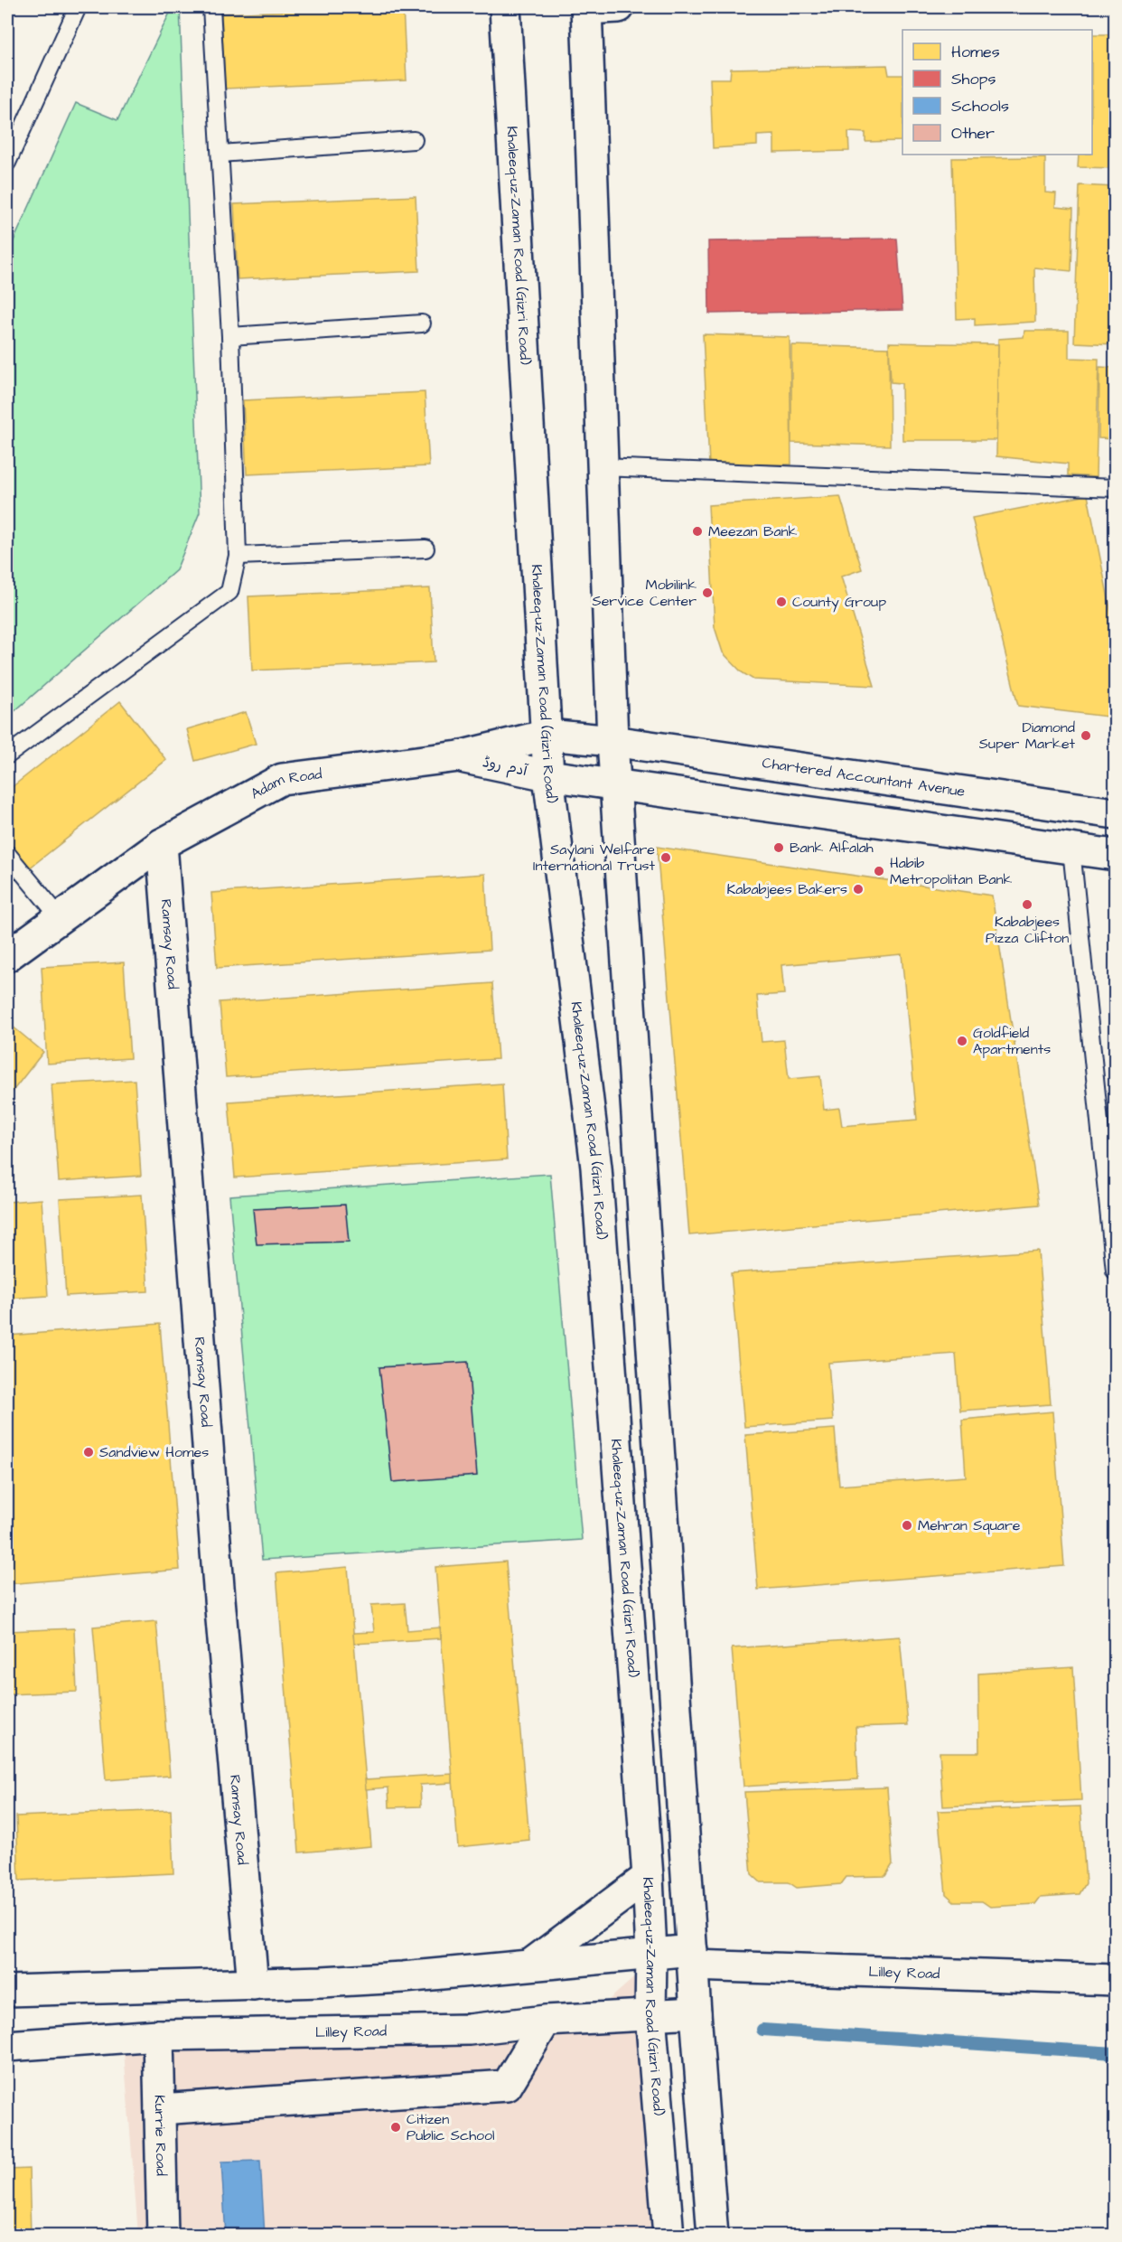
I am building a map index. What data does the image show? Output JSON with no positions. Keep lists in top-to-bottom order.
{
  "streets": {
    "main road": [
      "Khaleeq-uz-Zaman Road (Gizri Road)",
      "آدم روڈ",
      "Chartered Accountant Avenue",
      "Adam Road",
      "Ramsay Road",
      "Lilley Road",
      "Kurrie Road"
    ]
  },
  "crossings": [
    ["Khaleeq-uz-Zaman Road (Gizri Road)", "آدم روڈ"],
    ["Khaleeq-uz-Zaman Road (Gizri Road)", "Adam Road"],
    ["Khaleeq-uz-Zaman Road (Gizri Road)", "Lilley Road"],
    ["آدم روڈ", "Adam Road"],
    ["Chartered Accountant Avenue", "Adam Road"],
    ["Adam Road", "Ramsay Road"],
    ["Ramsay Road", "Lilley Road"],
    ["Lilley Road", "Kurrie Road"]
  ],
  "places": [
    "Meezan Bank",
    "Mobilink Service Center",
    "County Group",
    "Diamond Super Market",
    "Bank Alfalah",
    "Saylani Welfare International Trust",
    "Habib Metropolitan Bank",
    "Kababjees Bakers",
    "Kababjees Pizza Clifton",
    "Goldfield Apartments",
    "Sandview Homes",
    "Mehran Square",
    "Citizen Public School"
  ],
  "legend": [
    "Homes",
    "Shops",
    "Schools",
    "Other"
  ]
}
